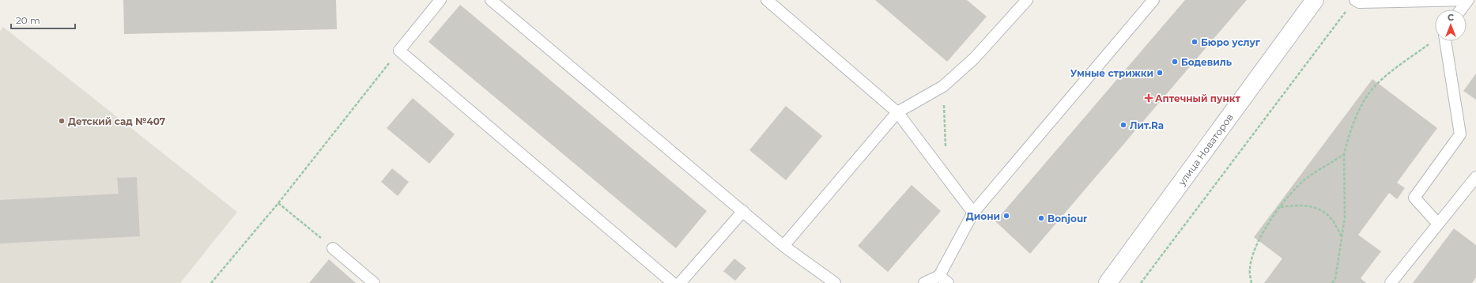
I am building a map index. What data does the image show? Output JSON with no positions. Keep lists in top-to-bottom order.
{
  "streets": {
    "street": ["улица Новаторов"]
  },
  "places": {
    "other": [
      "Бюро услуг",
      "Бодевиль",
      "Умные стрижки",
      "Детский сад №407",
      "Лит.Ra",
      "Диони",
      "Bonjour"
    ],
    "health": ["Аптечный пункт"]
  },
  "scale_bar": "20 m",
  "north": "top"
}
